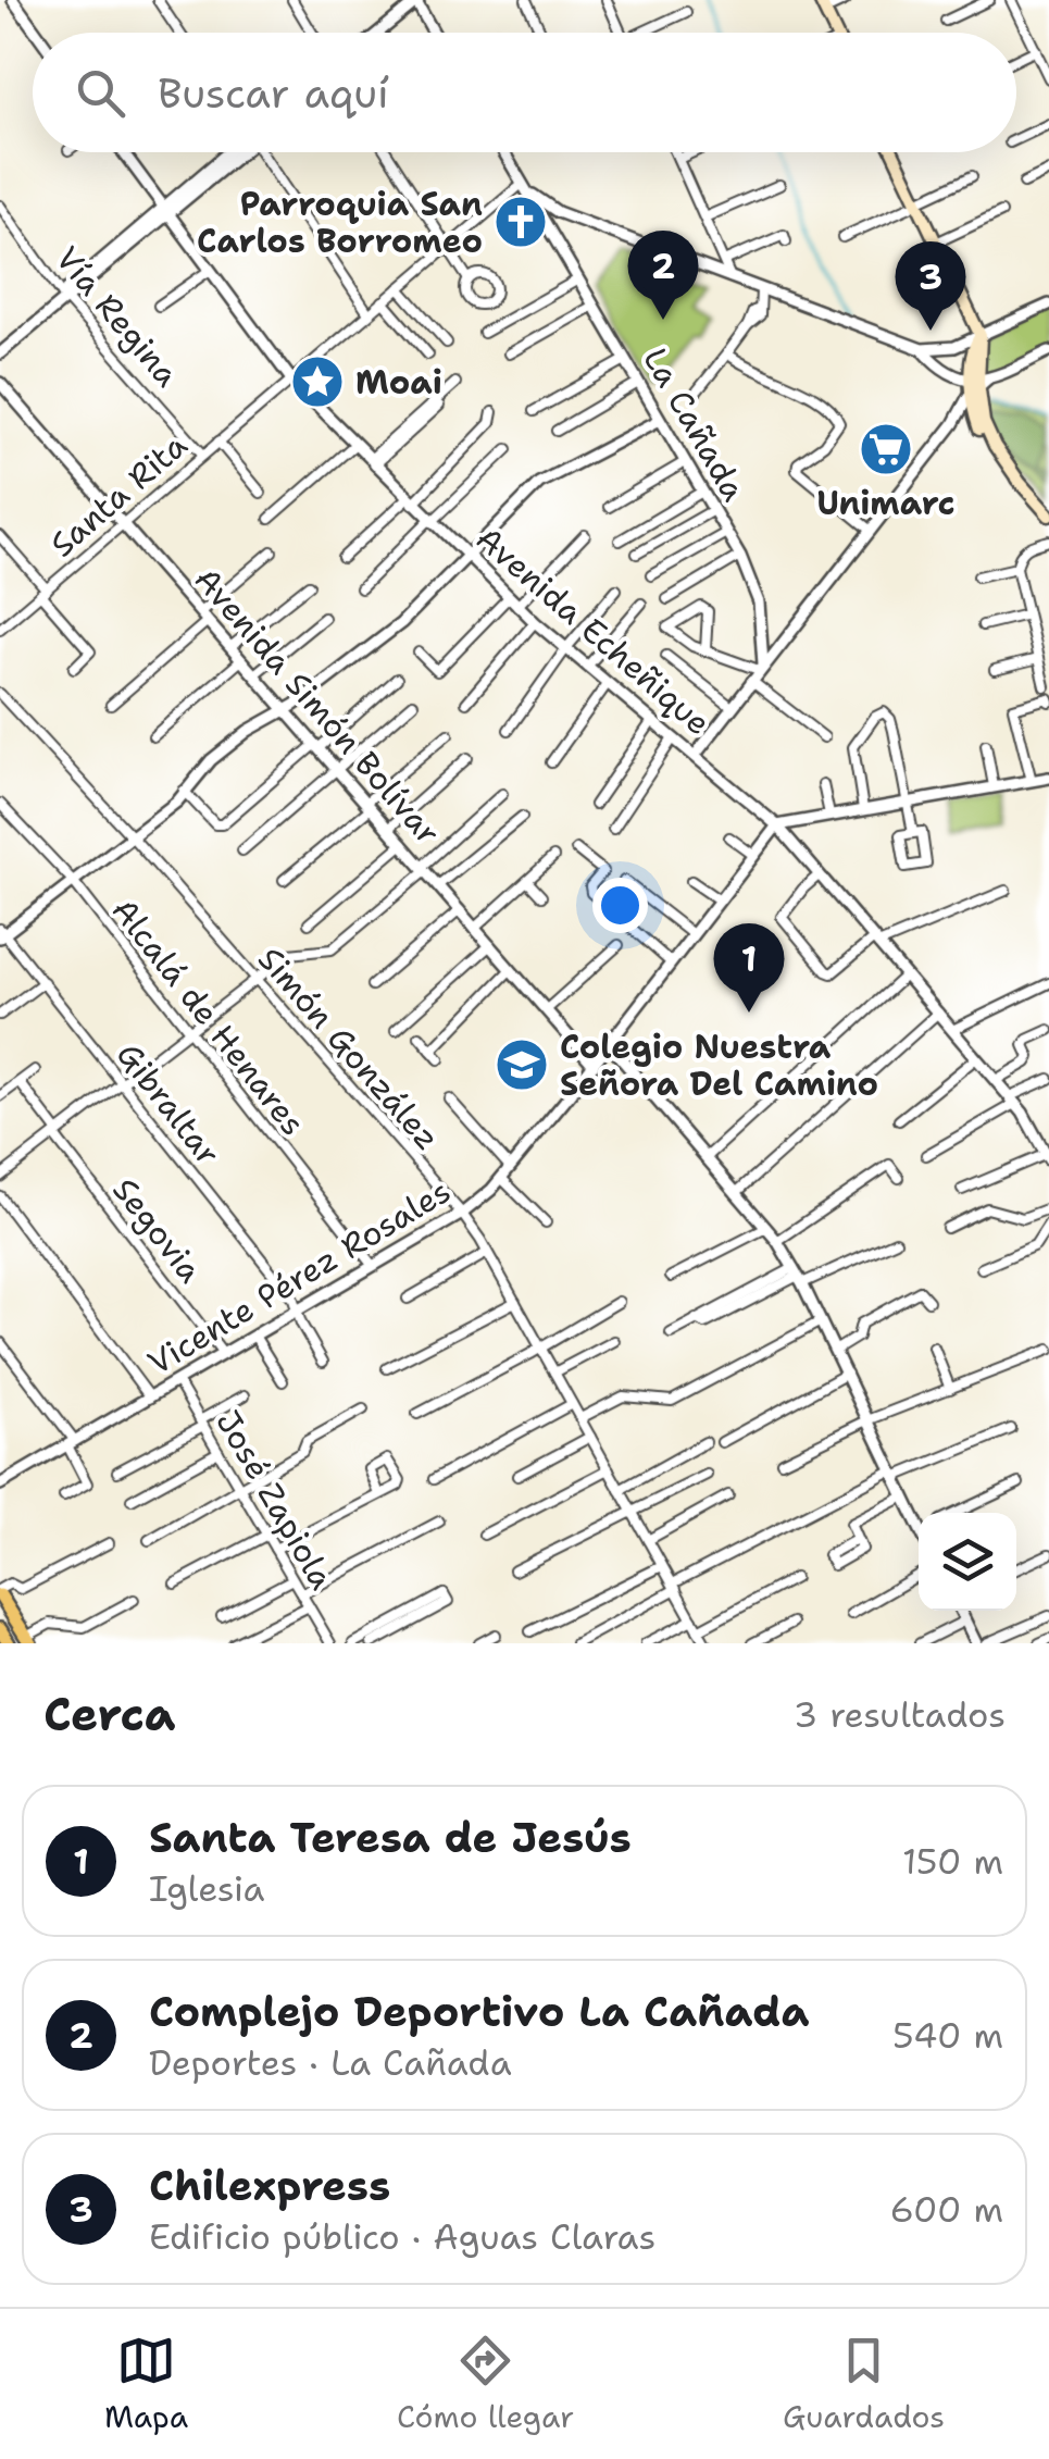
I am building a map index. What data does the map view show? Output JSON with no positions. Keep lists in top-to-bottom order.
{
  "streets": {
    "street": [
      "Vía Regina",
      "La Cañada",
      "Santa Rita",
      "Avenida Echeñique",
      "Avenida Simón Bolívar",
      "Alcalá de Henares",
      "Simón González",
      "Gibraltar",
      "Segovia",
      "Vicente Pérez Rosales",
      "José Zapiola"
    ]
  },
  "crossings": [
    ["Vía Regina", "Santa Rita"],
    ["La Cañada", "Santa Rita"],
    ["Santa Rita", "Avenida Echeñique"],
    ["Santa Rita", "Avenida Simón Bolívar"],
    ["Avenida Echeñique", "Vicente Pérez Rosales"],
    ["Avenida Simón Bolívar", "Vicente Pérez Rosales"],
    ["Alcalá de Henares", "Vicente Pérez Rosales"],
    ["Simón González", "Vicente Pérez Rosales"],
    ["Gibraltar", "Vicente Pérez Rosales"],
    ["Segovia", "Vicente Pérez Rosales"],
    ["Vicente Pérez Rosales", "José Zapiola"]
  ],
  "places": {
    "church": ["Parroquia San Carlos Borromeo"],
    "place": ["Moai"],
    "supermarket": ["Unimarc"],
    "school or university": ["Colegio Nuestra Señora Del Camino"]
  },
  "page": {
    "search": "Buscar aquí",
    "pins": ["2", "3", "1"],
    "heading": ["Cerca", "3 resultados"],
    "list": [
      {
        "mark": "1",
        "name": "Santa Teresa de Jesús",
        "note": "Iglesia",
        "value": "150 m"
      },
      {
        "mark": "2",
        "name": "Complejo Deportivo La Cañada",
        "note": "Deportes · La Cañada",
        "value": "540 m"
      },
      {
        "mark": "3",
        "name": "Chilexpress",
        "note": "Edificio público · Aguas Claras",
        "value": "600 m"
      }
    ],
    "nav": ["Mapa", "Cómo llegar", "Guardados"]
  }
}
